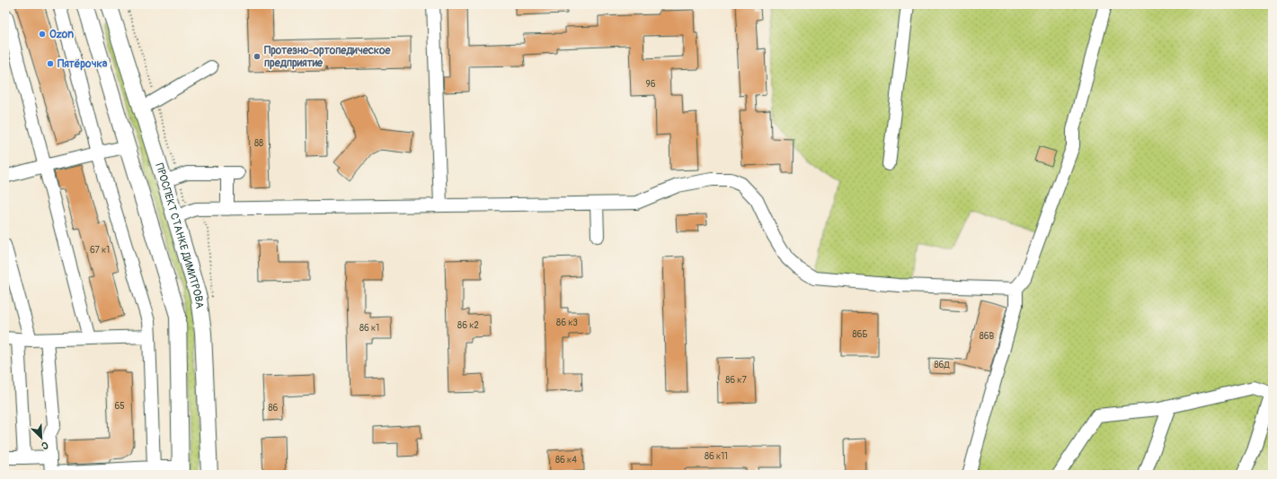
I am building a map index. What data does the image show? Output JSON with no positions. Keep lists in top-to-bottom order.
{
  "streets": {
    "main road": ["ПРОСПЕКТ СТАНКЕ ДИМИТРОВА"]
  },
  "places": ["Ozon", "Протезно-ортопедическое предприятие", "Пятёрочка"],
  "house_numbers": [
    "96",
    "88",
    "67 к1",
    "86 к3",
    "86 к2",
    "86 к1",
    "86Б",
    "86В",
    "86Д",
    "86 к7",
    "65",
    "86",
    "86 к11",
    "86 к4"
  ],
  "north": "bottom right"
}
